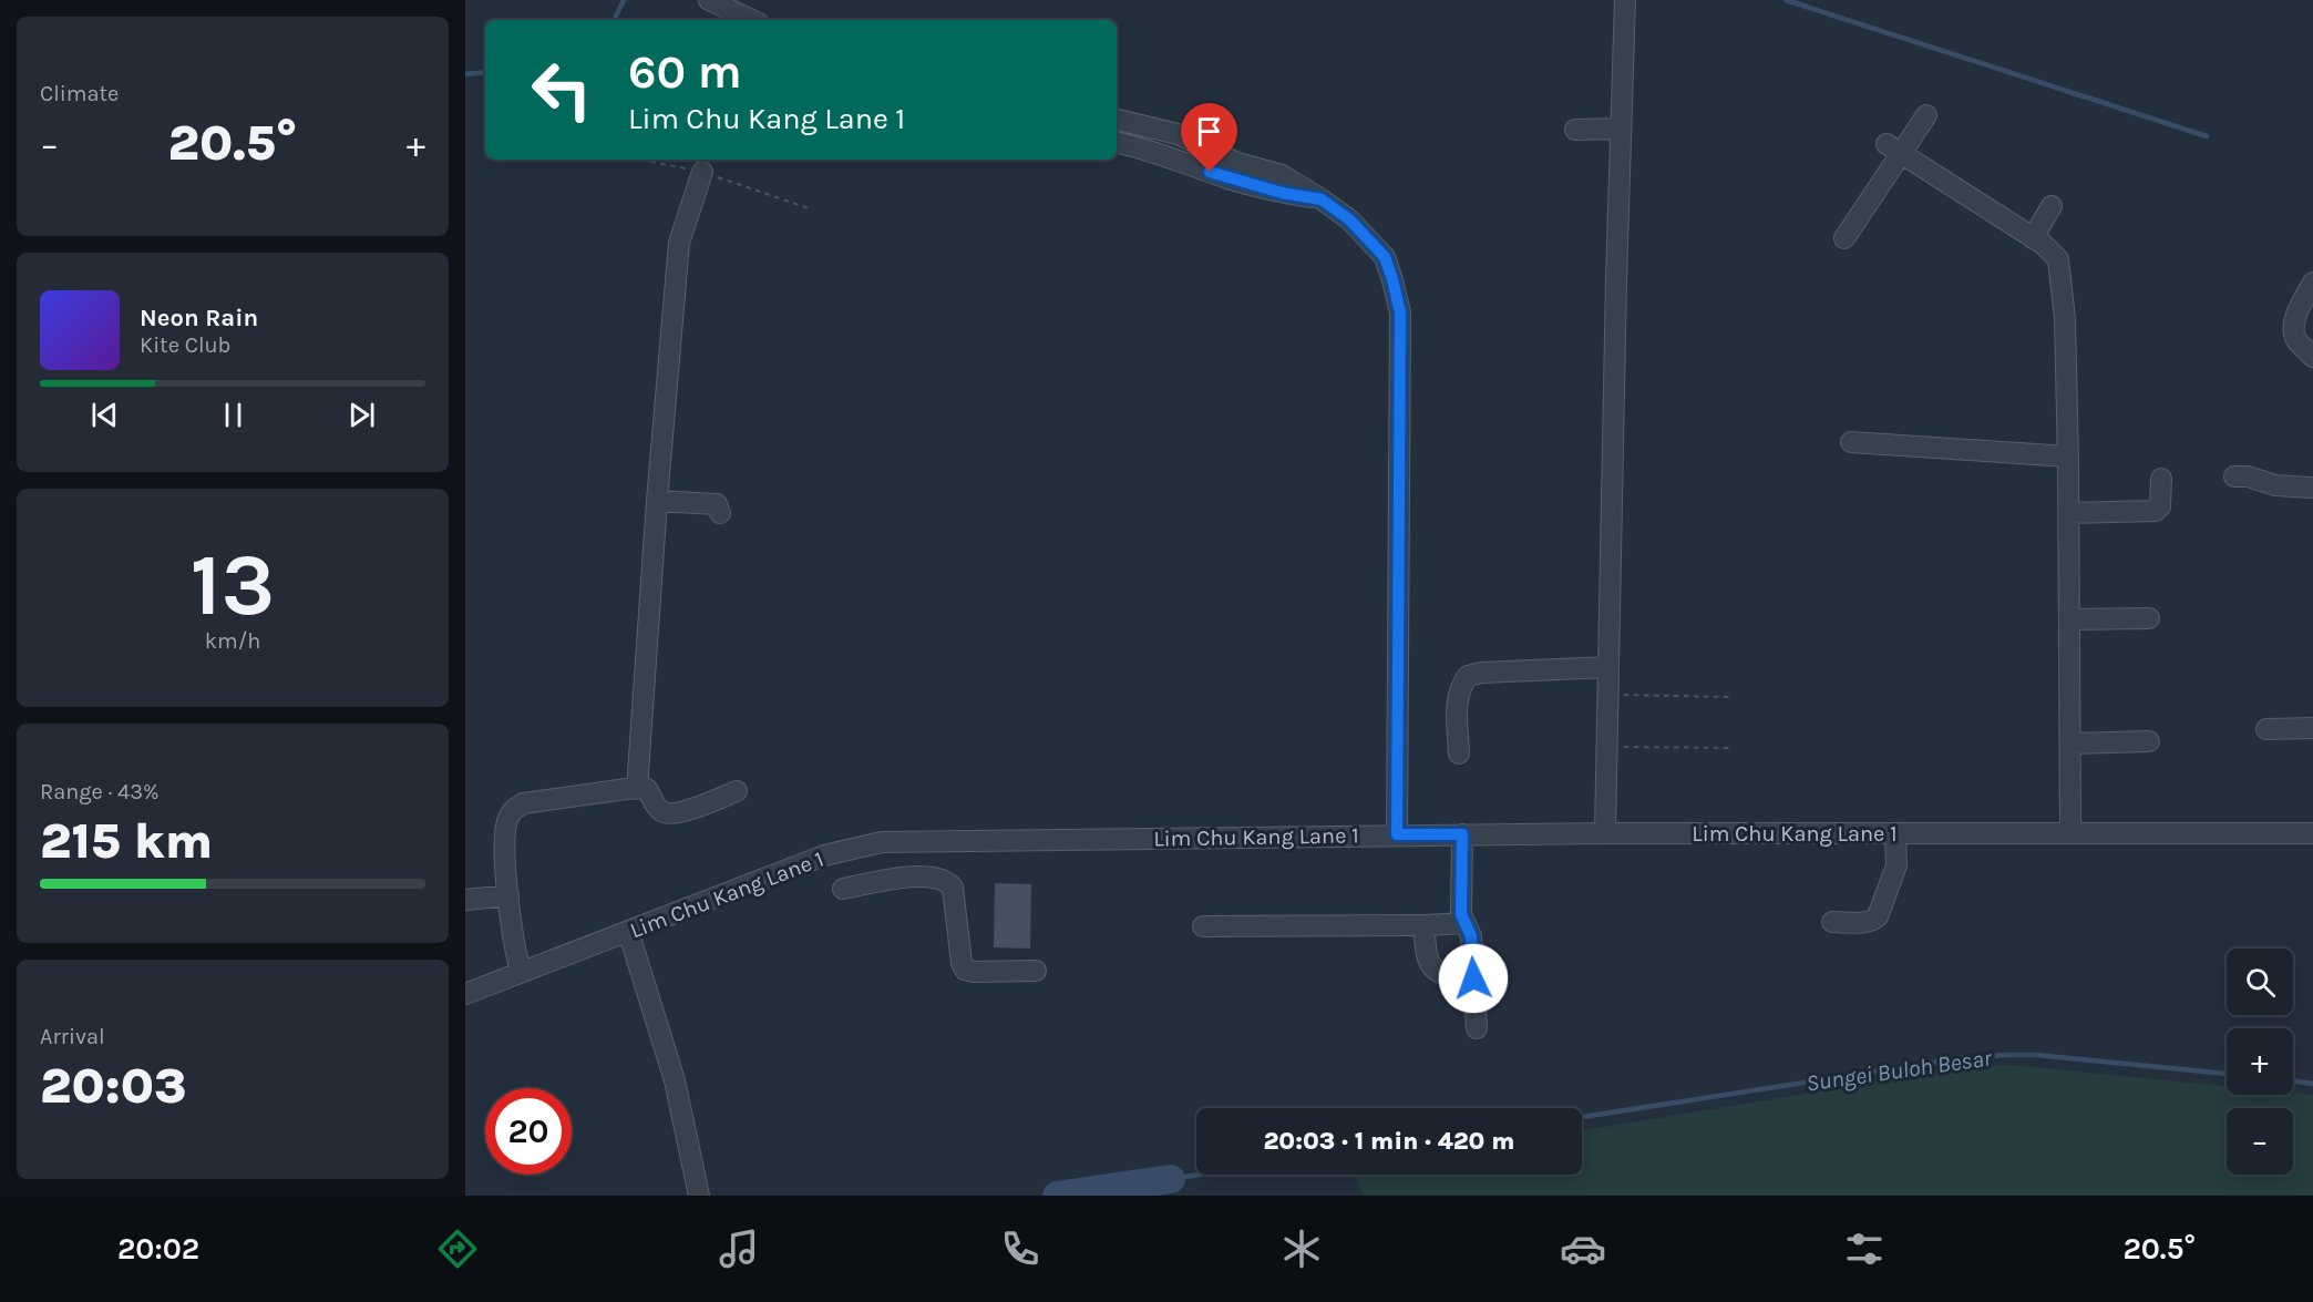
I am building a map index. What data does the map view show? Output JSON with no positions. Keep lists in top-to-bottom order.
{
  "streets": {
    "street": ["Lim Chu Kang Lane 1"]
  },
  "water": ["Sungei Buloh Besar"],
  "page": {
    "tile": [
      "Climate",
      ["13", "km/h"],
      ["Range · 43%", "215 km"],
      ["Arrival", "20:03"]
    ],
    "turn": ["60 m", "Lim Chu Kang Lane 1"],
    "heat": ["−", "20.5°", "+"],
    "song": ["Neon Rain", "Kite Club"],
    "map_buttons": ["+", "−"],
    "limit": "20",
    "trip": "20:03 · 1 min · 420 m",
    "tabs": ["20:02", "20.5°"]
  }
}
